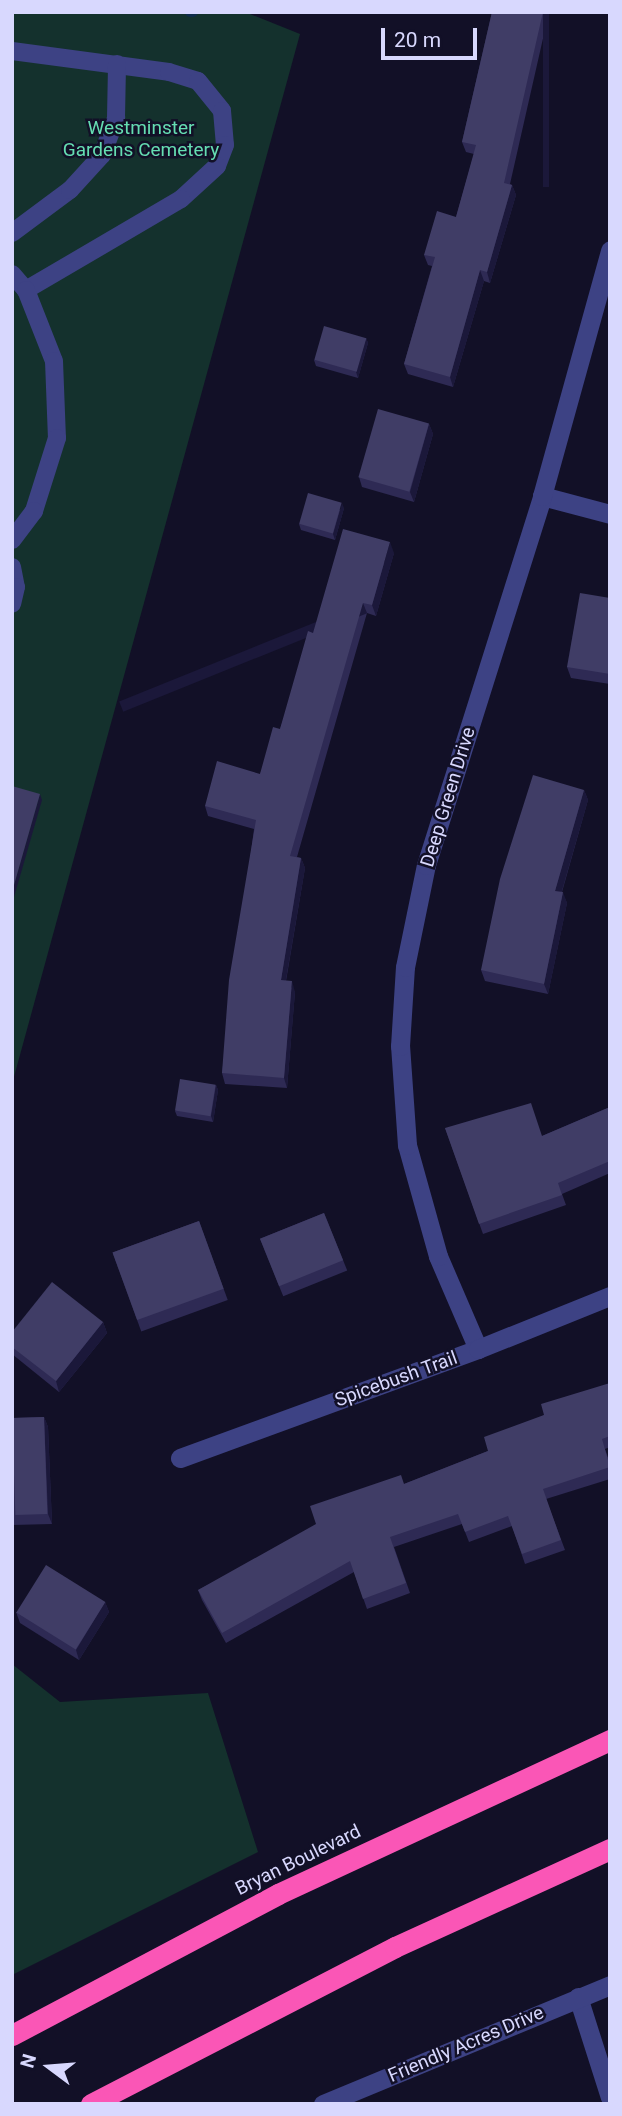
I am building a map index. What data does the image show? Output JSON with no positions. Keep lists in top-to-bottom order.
{
  "streets": {
    "highway": ["Bryan Boulevard"],
    "street": ["Deep Green Drive", "Spicebush Trail", "Friendly Acres Drive"]
  },
  "crossings": [
    ["Deep Green Drive", "Spicebush Trail"]
  ],
  "parks": ["Westminster Gardens Cemetery"],
  "scale_bar": "20 m",
  "north": "left"
}
